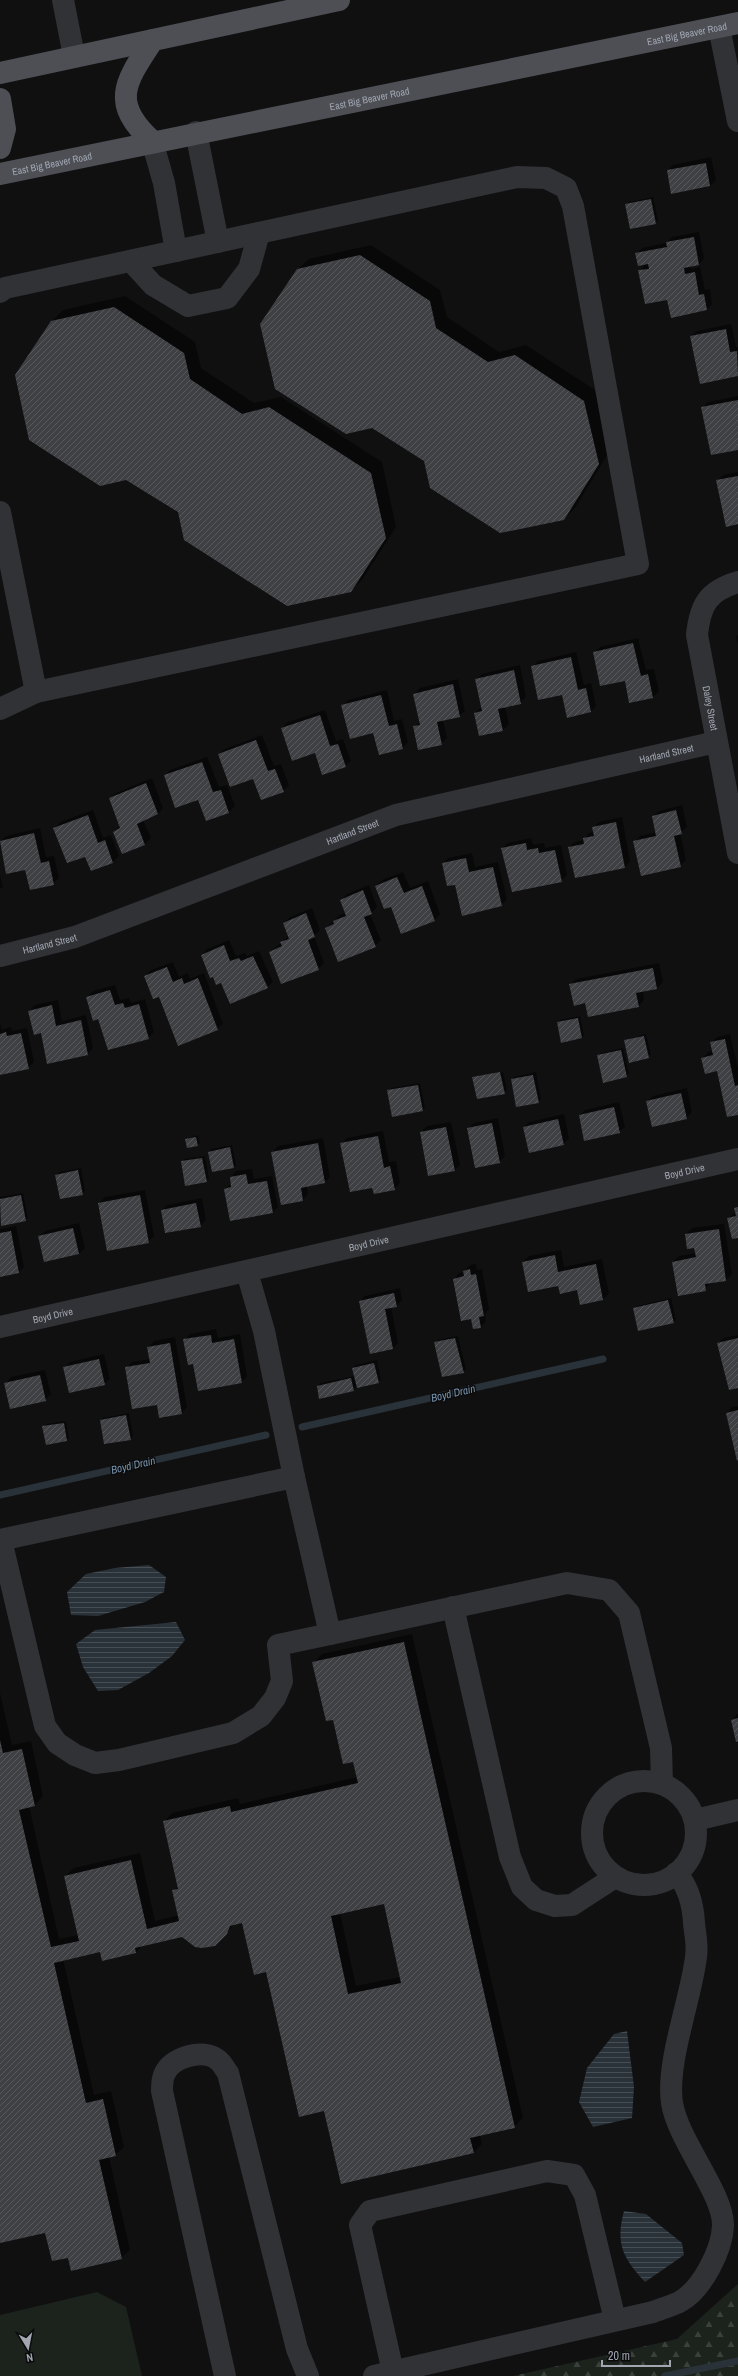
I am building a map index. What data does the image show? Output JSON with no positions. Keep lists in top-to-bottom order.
{
  "streets": {
    "main road": ["East Big Beaver Road"],
    "street": ["Daley Street", "Hartland Street", "Boyd Drive"]
  },
  "crossings": [
    ["Daley Street", "Hartland Street"]
  ],
  "water": ["Boyd Drain"],
  "scale_bar": "20 m",
  "north": "bottom"
}
